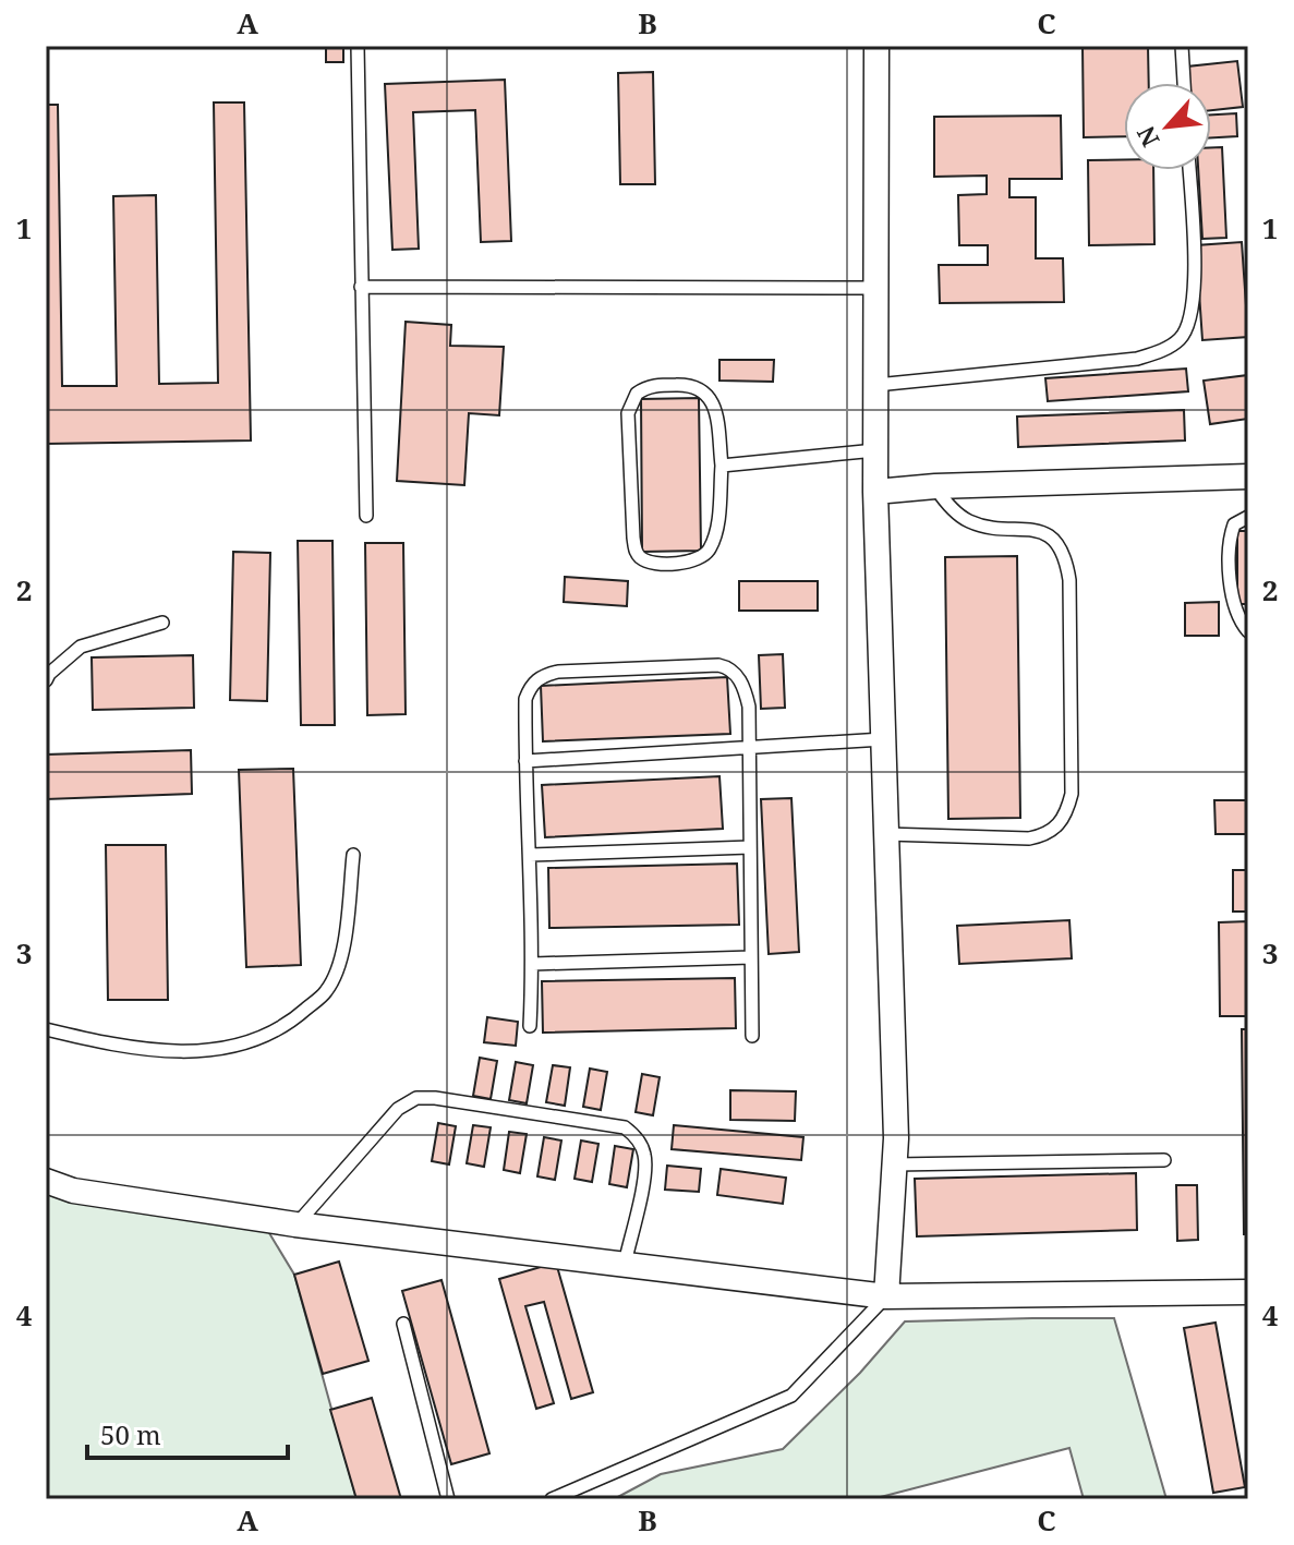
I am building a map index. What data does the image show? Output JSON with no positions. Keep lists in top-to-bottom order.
{
  "scale_bar": "50 m",
  "north": "bottom left",
  "grid": {
    "columns": ["A", "B", "C"],
    "rows": [
      "1",
      "2",
      "3",
      "4"
    ]
  }
}
